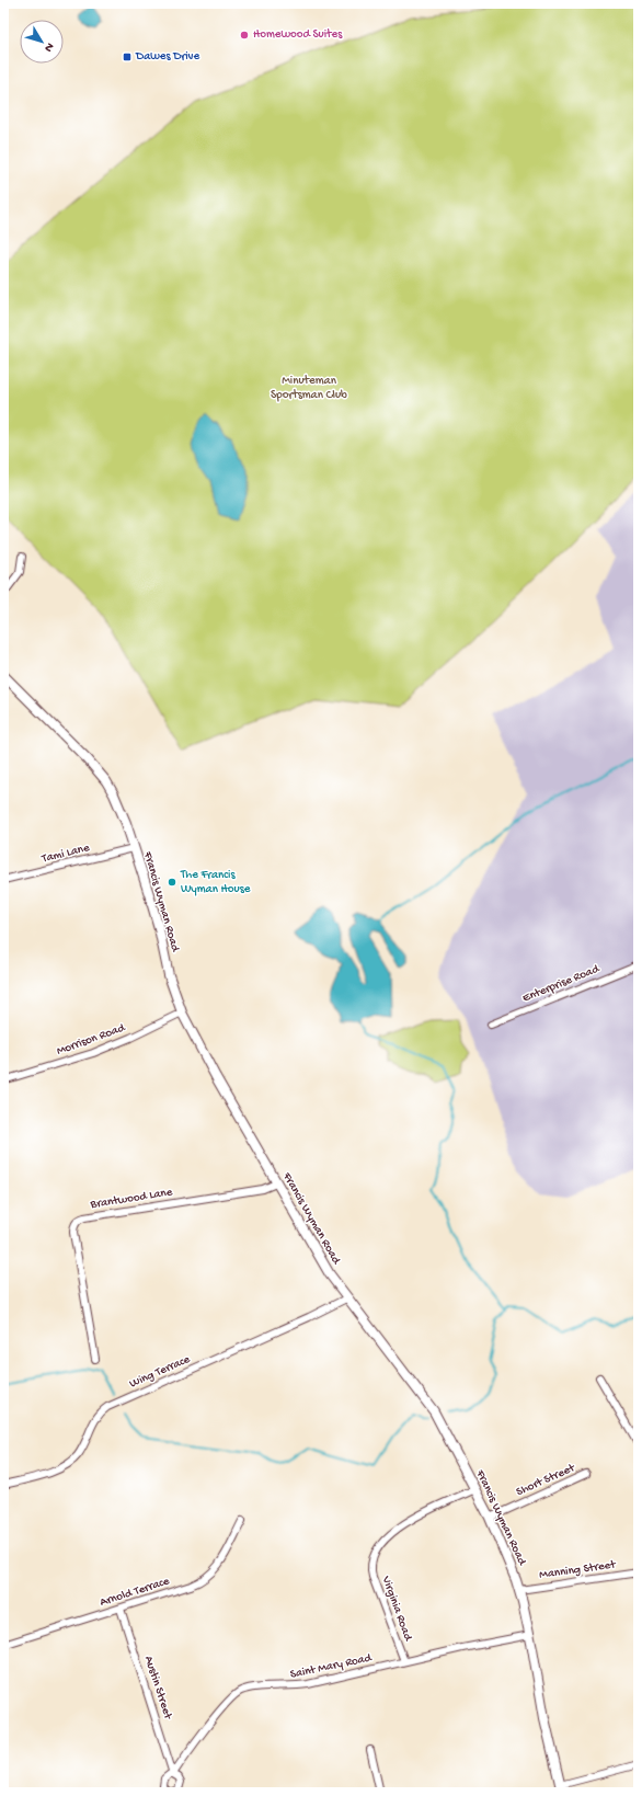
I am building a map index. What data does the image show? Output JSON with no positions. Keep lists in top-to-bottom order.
{
  "streets": {
    "main road": ["Francis Wyman Road"],
    "street": [
      "Tami Lane",
      "Enterprise Road",
      "Morrison Road",
      "Brantwood Lane",
      "Wing Terrace",
      "Short Street",
      "Manning Street",
      "Arnold Terrace",
      "Virginia Road",
      "Saint Mary Road",
      "Austin Street"
    ]
  },
  "crossings": [
    ["Tami Lane", "Francis Wyman Road"],
    ["Francis Wyman Road", "Morrison Road"],
    ["Francis Wyman Road", "Brantwood Lane"],
    ["Francis Wyman Road", "Wing Terrace"],
    ["Francis Wyman Road", "Short Street"],
    ["Francis Wyman Road", "Manning Street"],
    ["Francis Wyman Road", "Virginia Road"],
    ["Francis Wyman Road", "Saint Mary Road"],
    ["Arnold Terrace", "Austin Street"],
    ["Virginia Road", "Saint Mary Road"],
    ["Saint Mary Road", "Austin Street"]
  ],
  "parks": ["Minuteman Sportsman Club"],
  "places": {
    "other": ["Homewood Suites", "The Francis Wyman House"],
    "transit": ["Dawes Drive"]
  },
  "north": "bottom right"
}
